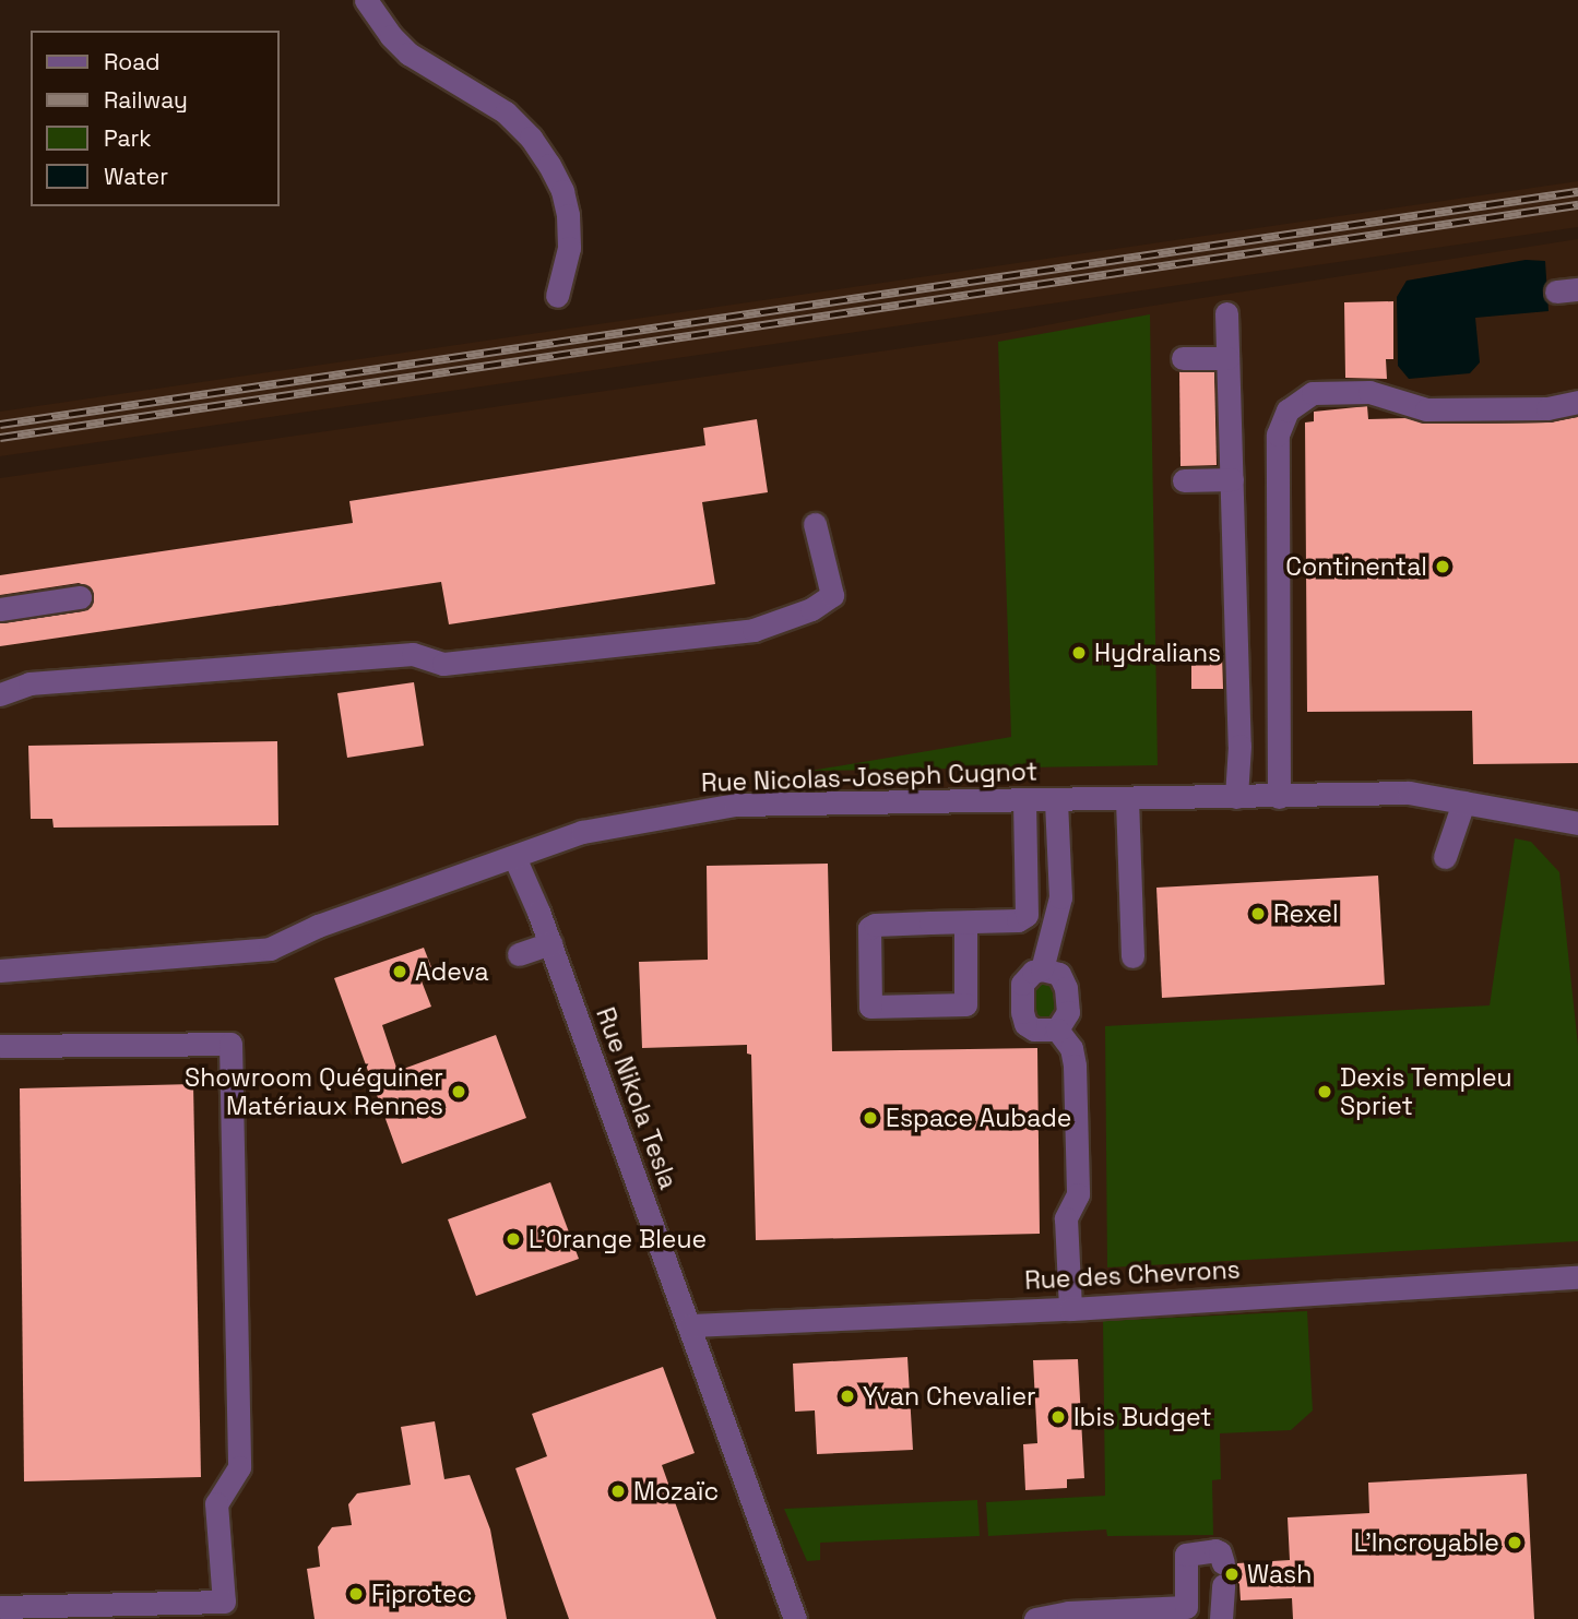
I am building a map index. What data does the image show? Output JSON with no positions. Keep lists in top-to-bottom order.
{
  "streets": {
    "street": ["Rue Nicolas-Joseph Cugnot", "Rue Nikola Tesla", "Rue des Chevrons"]
  },
  "crossings": [
    ["Rue Nicolas-Joseph Cugnot", "Rue Nikola Tesla"],
    ["Rue Nikola Tesla", "Rue des Chevrons"]
  ],
  "places": [
    "Continental",
    "Hydralians",
    "Rexel",
    "Adeva",
    "Showroom Quéguiner Matériaux Rennes",
    "Dexis Templeu Spriet",
    "Espace Aubade",
    "L'Orange Bleue",
    "Yvan Chevalier",
    "Ibis Budget",
    "Mozaïc",
    "L'Incroyable",
    "Wash",
    "Fiprotec"
  ],
  "legend": [
    "Road",
    "Railway",
    "Park",
    "Water"
  ]
}
